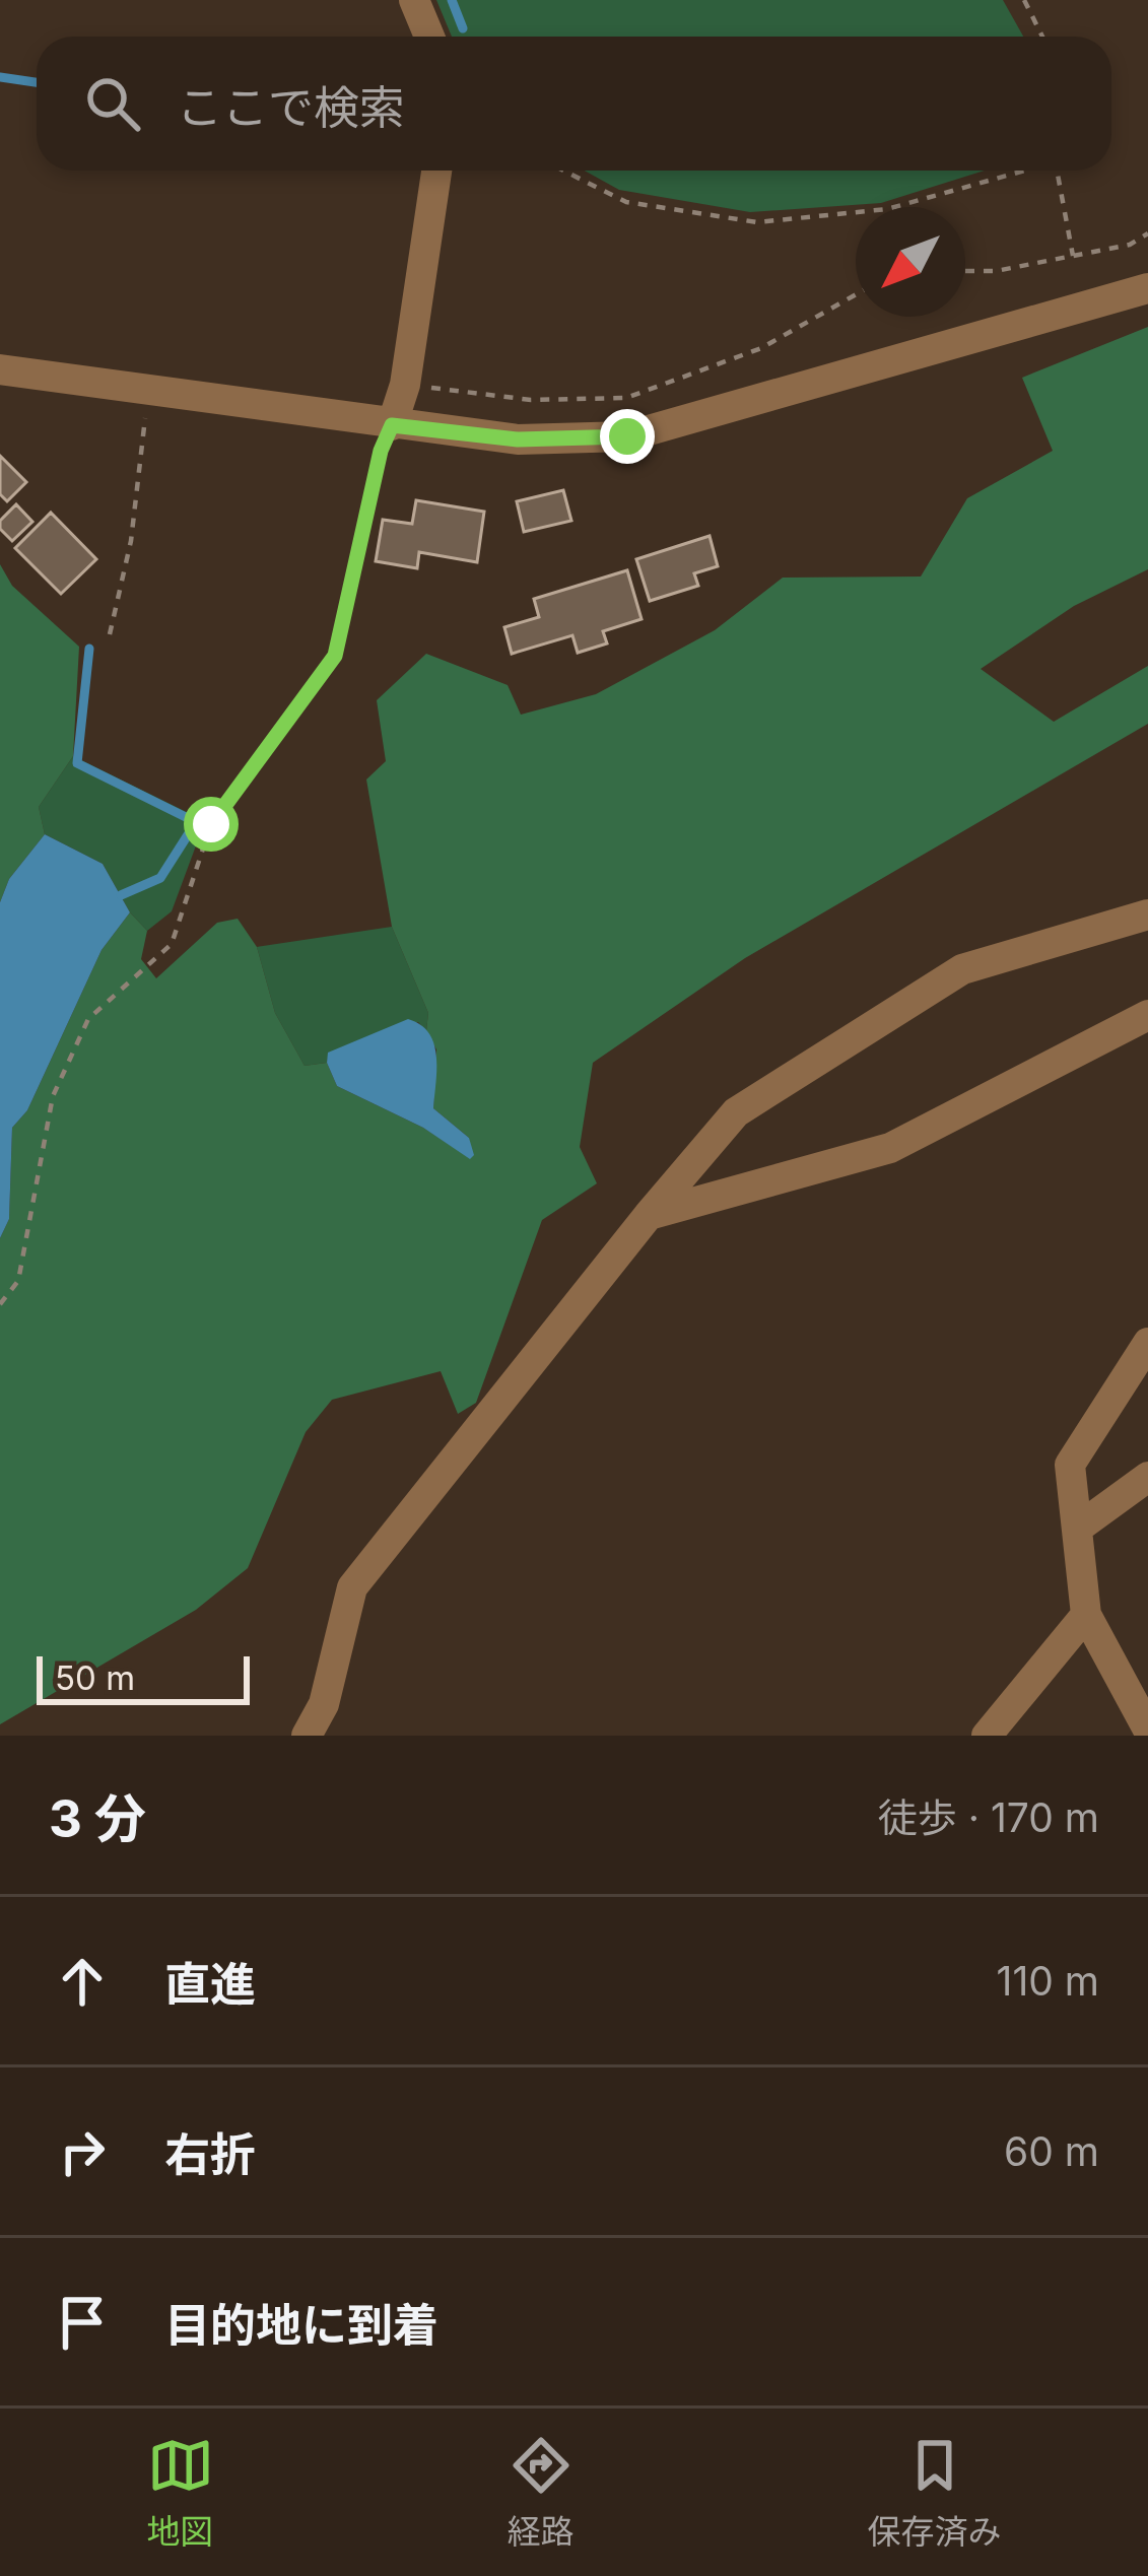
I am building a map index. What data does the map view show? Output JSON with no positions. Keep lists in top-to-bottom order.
{
  "scale_bar": "50 m",
  "north": "bottom left",
  "page": {
    "search": "ここで検索",
    "scale": "50 m",
    "heading": ["3 分", "徒歩 · 170 m"],
    "list": [
      ["直進", "110 m"],
      ["右折", "60 m"],
      "目的地に到着"
    ],
    "nav": ["地図", "経路", "保存済み"]
  }
}
